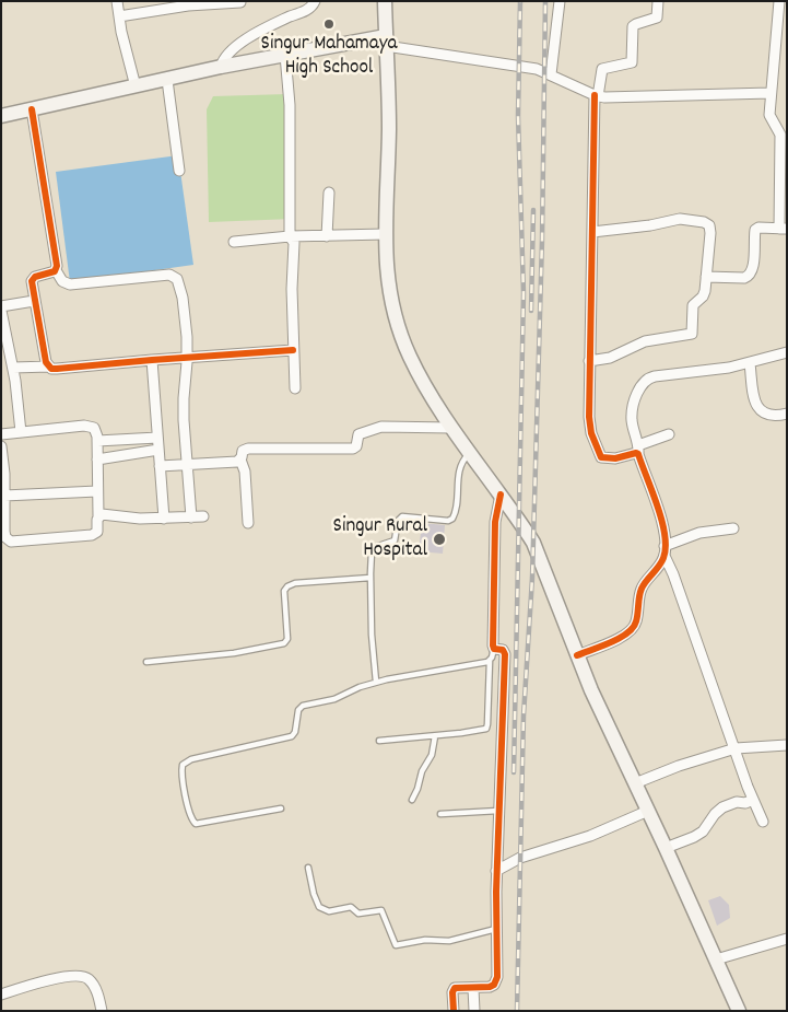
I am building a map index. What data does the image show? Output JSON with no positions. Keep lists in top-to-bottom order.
{
  "places": ["Singur Mahamaya High School", "Singur Rural Hospital"]
}
